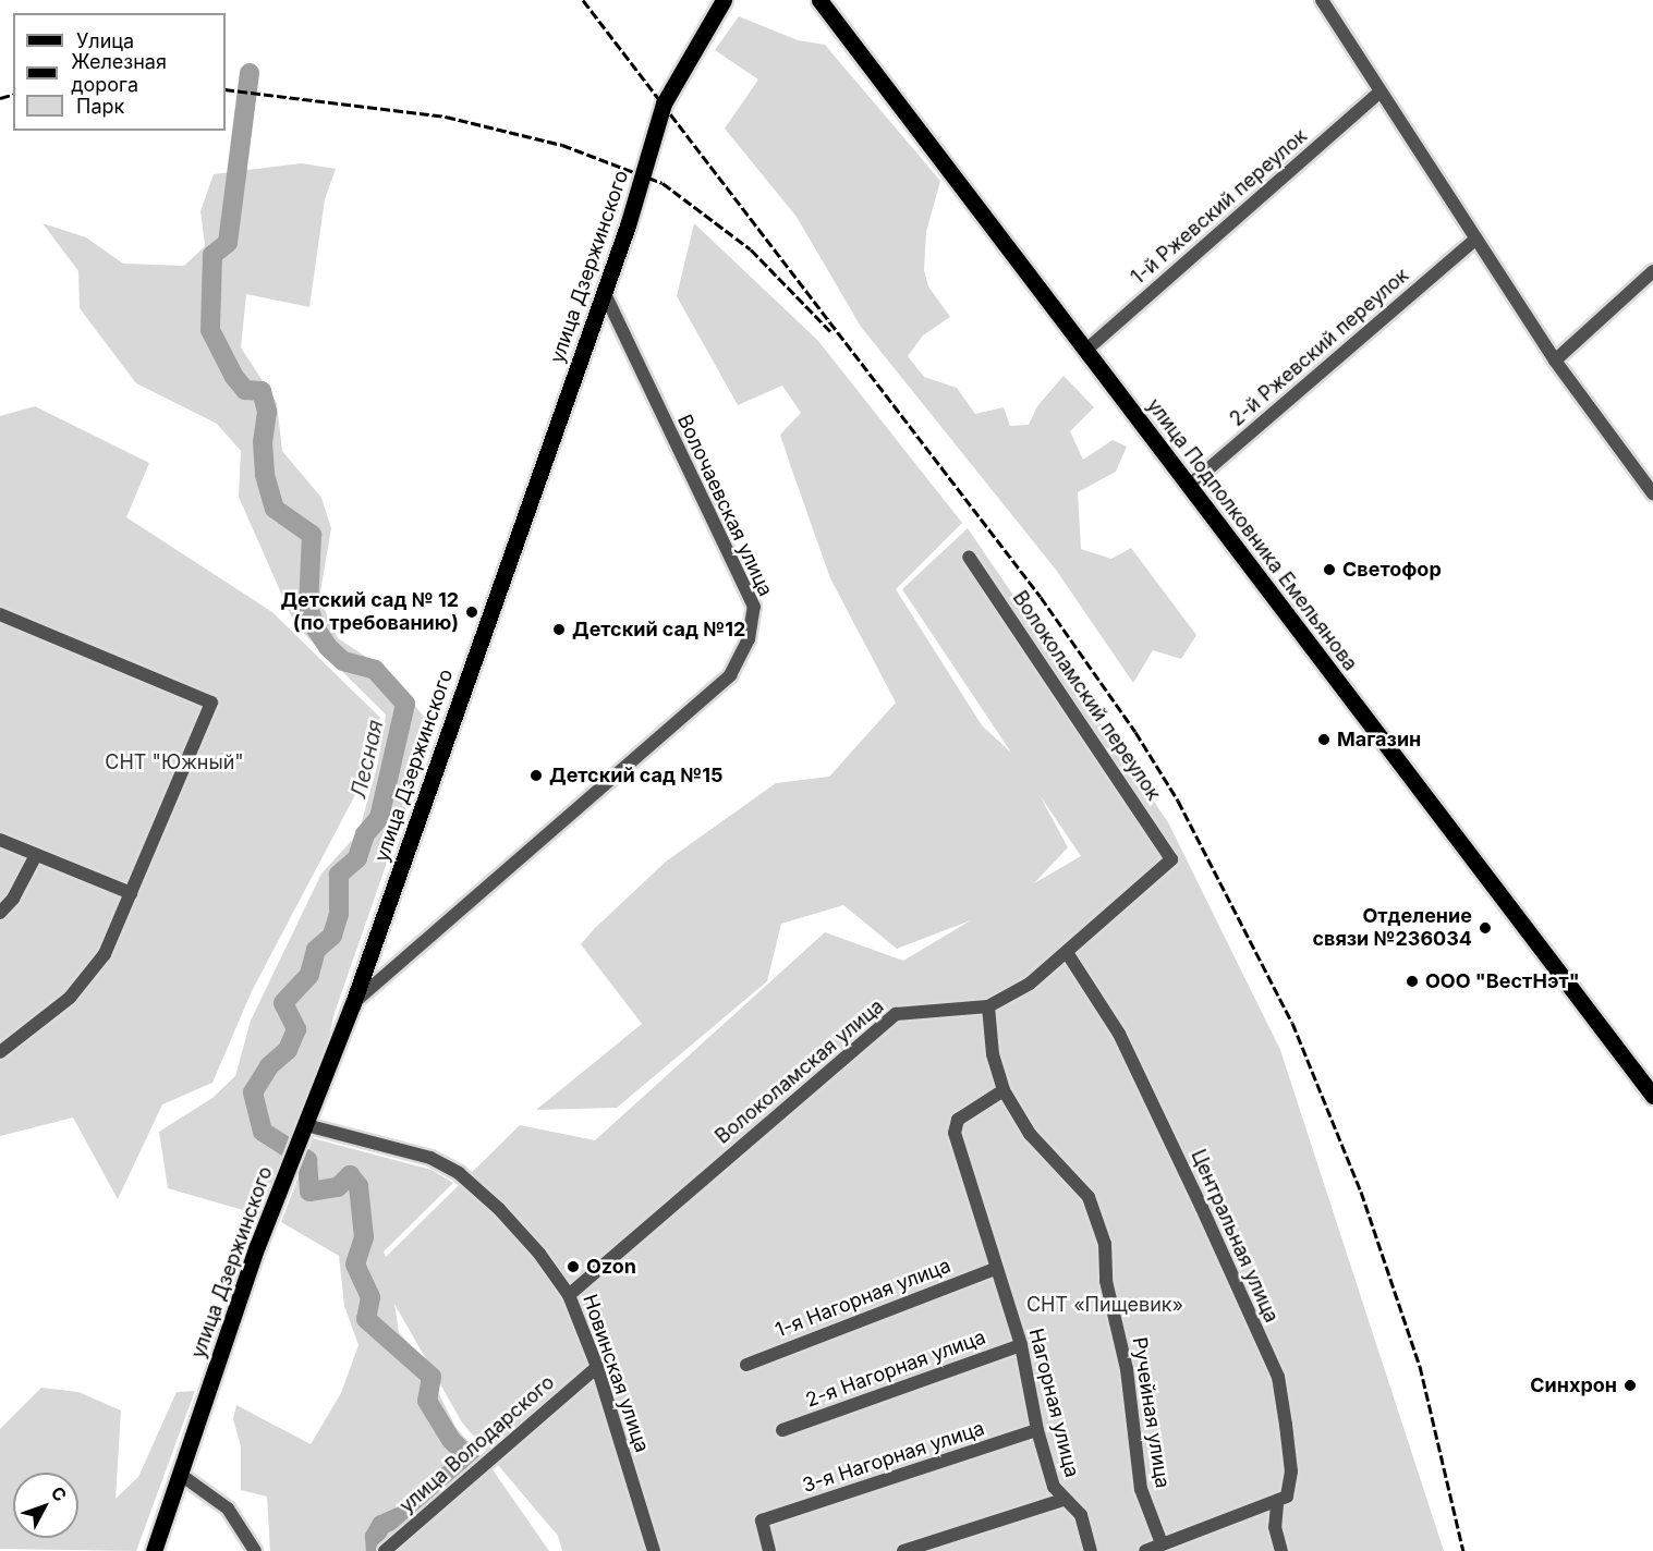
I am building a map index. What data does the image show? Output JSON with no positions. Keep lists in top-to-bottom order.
{
  "streets": {
    "main road": ["улица Дзержинского", "улица Подполковника Емельянова"],
    "street": [
      "1-й Ржевский переулок",
      "2-й Ржевский переулок",
      "Волочаевская улица",
      "Волоколамский переулок",
      "Волоколамская улица",
      "Центральная улица",
      "1-я Нагорная улица",
      "2-я Нагорная улица",
      "Новинская улица",
      "Нагорная улица",
      "Ручейная улица",
      "улица Володарского",
      "3-я Нагорная улица"
    ]
  },
  "crossings": [
    ["1-й Ржевский переулок", "улица Подполковника Емельянова"],
    ["улица Дзержинского", "Волочаевская улица"],
    ["улица Дзержинского", "Новинская улица"],
    ["2-й Ржевский переулок", "улица Подполковника Емельянова"],
    ["Волоколамский переулок", "Волоколамская улица"],
    ["Волоколамская улица", "Центральная улица"],
    ["Волоколамская улица", "Новинская улица"],
    ["Волоколамская улица", "Ручейная улица"],
    ["1-я Нагорная улица", "Нагорная улица"],
    ["2-я Нагорная улица", "Нагорная улица"],
    ["Новинская улица", "улица Володарского"],
    ["Нагорная улица", "Ручейная улица"],
    ["Нагорная улица", "3-я Нагорная улица"]
  ],
  "water": ["Лесная"],
  "parks": ["СНТ \"Южный\"", "СНТ «Пищевик»"],
  "places": [
    "Светофор",
    "Детский сад № 12 (по требованию)",
    "Детский сад №12",
    "Магазин",
    "Детский сад №15",
    "Отделение связи №236034",
    "ООО \"ВестНэт\"",
    "Ozon",
    "Синхрон"
  ],
  "legend": ["Улица", "Железная дорога", "Парк"],
  "north": "top right"
}
